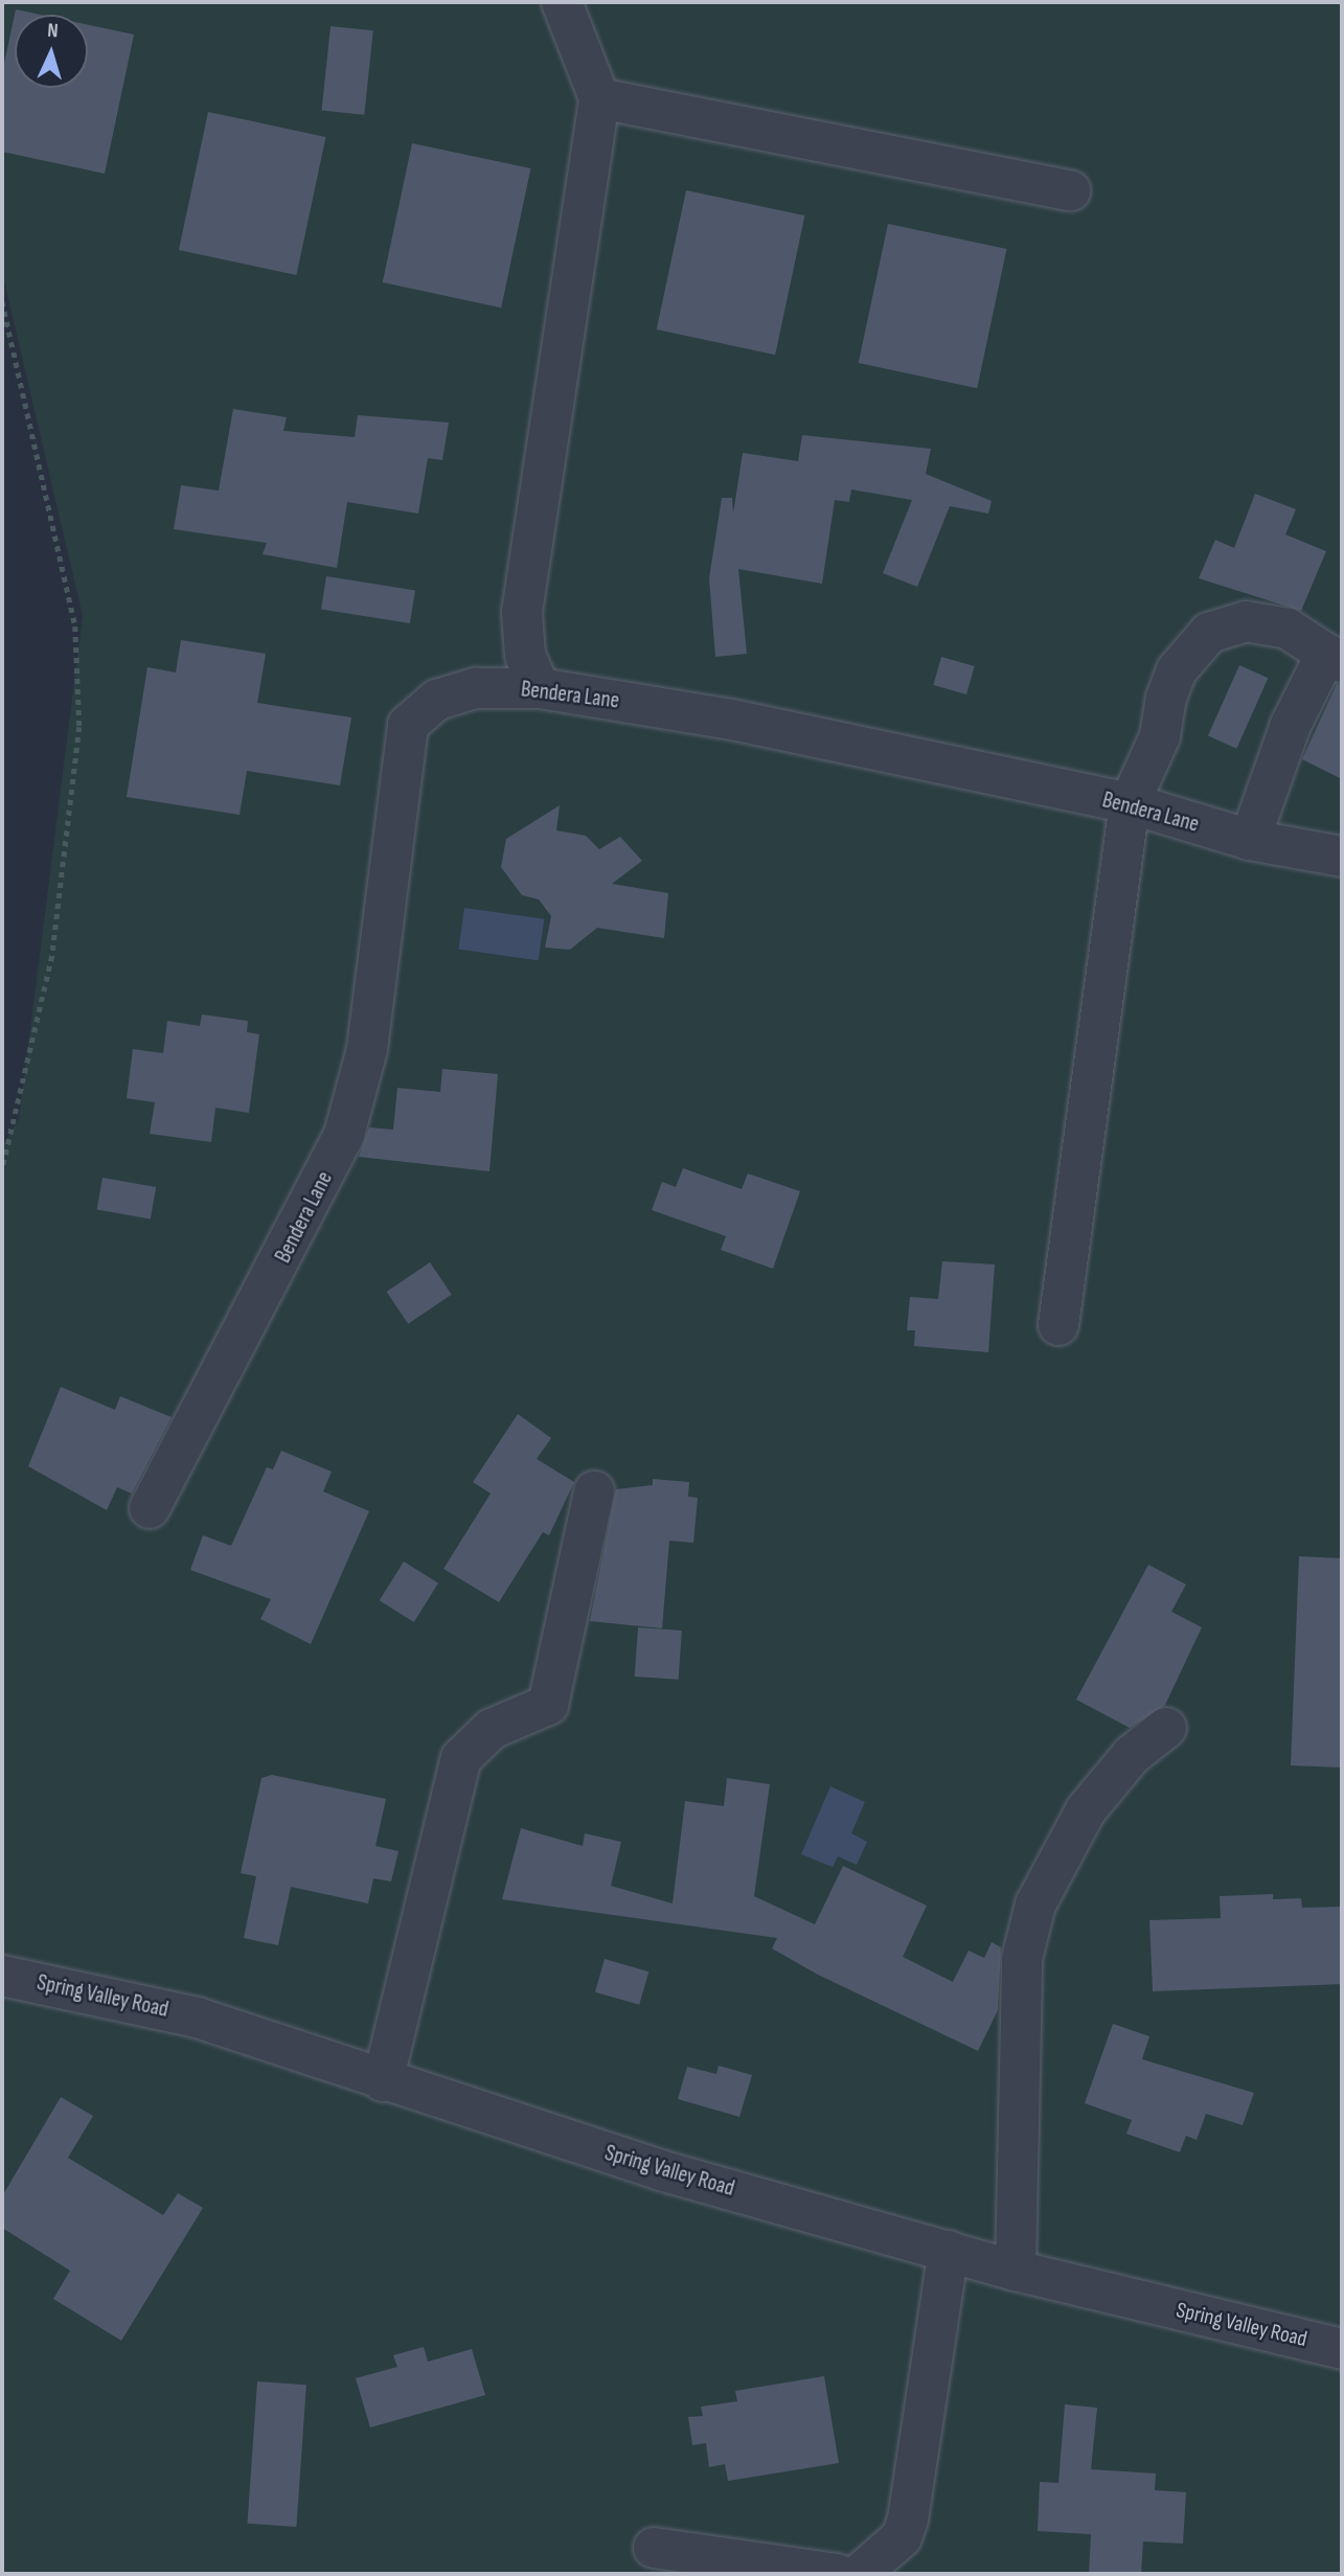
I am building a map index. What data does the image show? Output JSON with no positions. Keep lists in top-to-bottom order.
{
  "streets": {
    "street": ["Bendera Lane", "Spring Valley Road"]
  },
  "north": "top"
}
